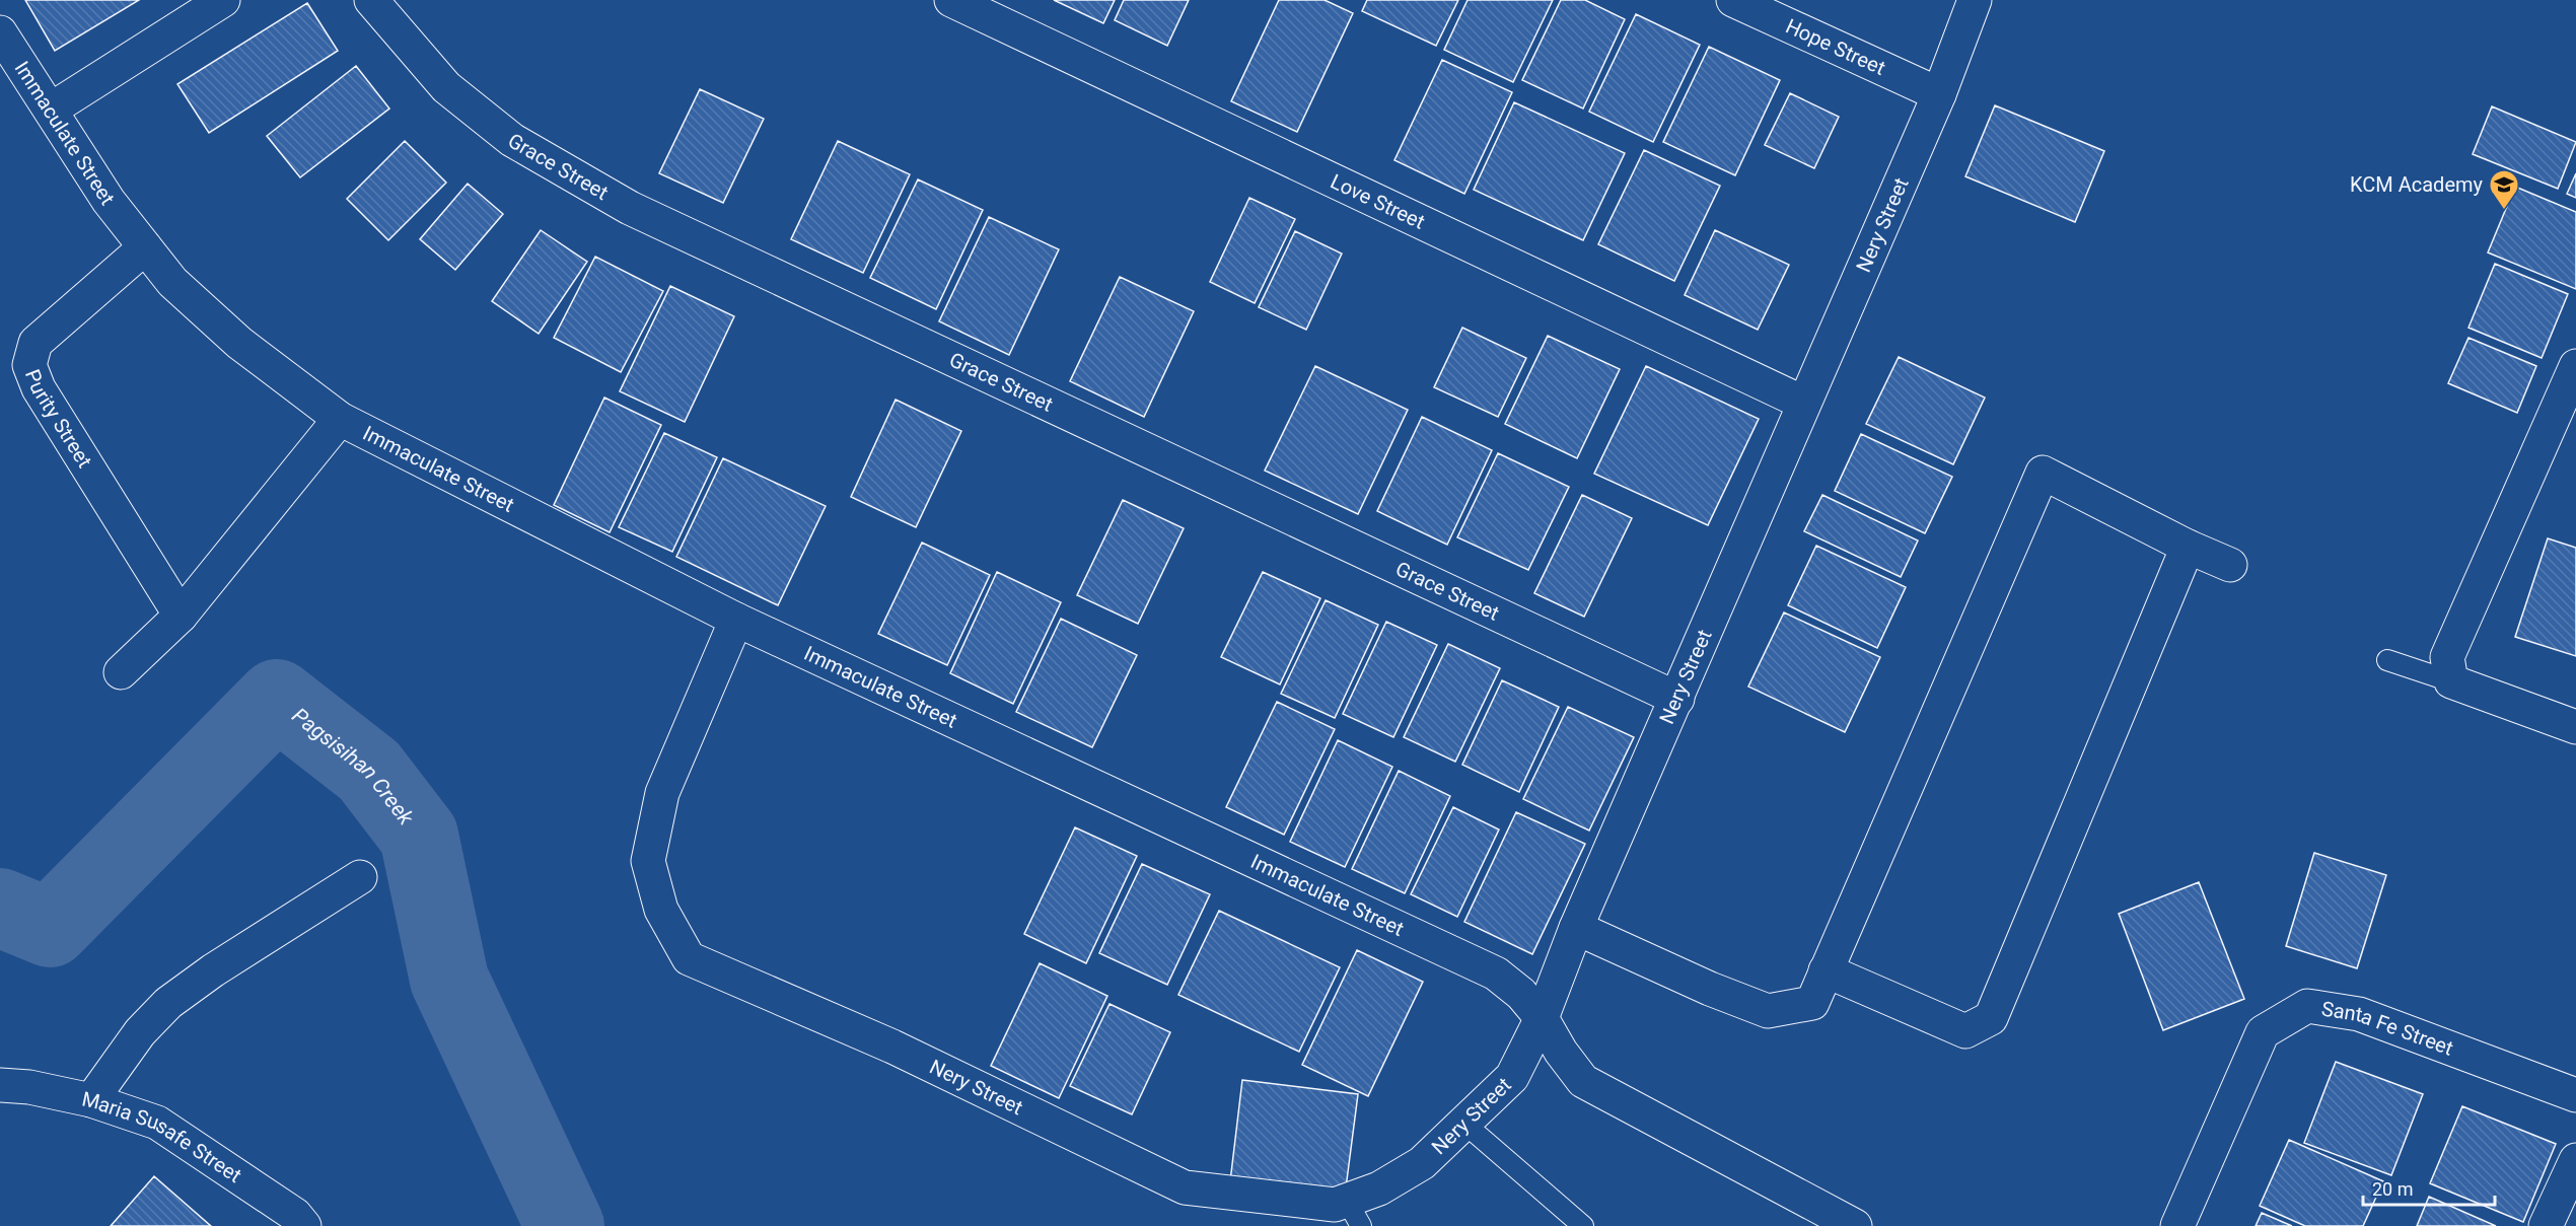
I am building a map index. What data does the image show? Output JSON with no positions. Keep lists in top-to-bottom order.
{
  "streets": {
    "street": [
      "Hope Street",
      "Immaculate Street",
      "Grace Street",
      "Love Street",
      "Nery Street",
      "Purity Street",
      "Santa Fe Street",
      "Maria Susafe Street"
    ]
  },
  "crossings": [
    ["Hope Street", "Nery Street"],
    ["Immaculate Street", "Nery Street"],
    ["Immaculate Street", "Purity Street"],
    ["Grace Street", "Nery Street"],
    ["Love Street", "Nery Street"]
  ],
  "water": ["Pagsisihan Creek"],
  "places": {
    "school or university": ["KCM Academy"]
  },
  "scale_bar": "20 m"
}
